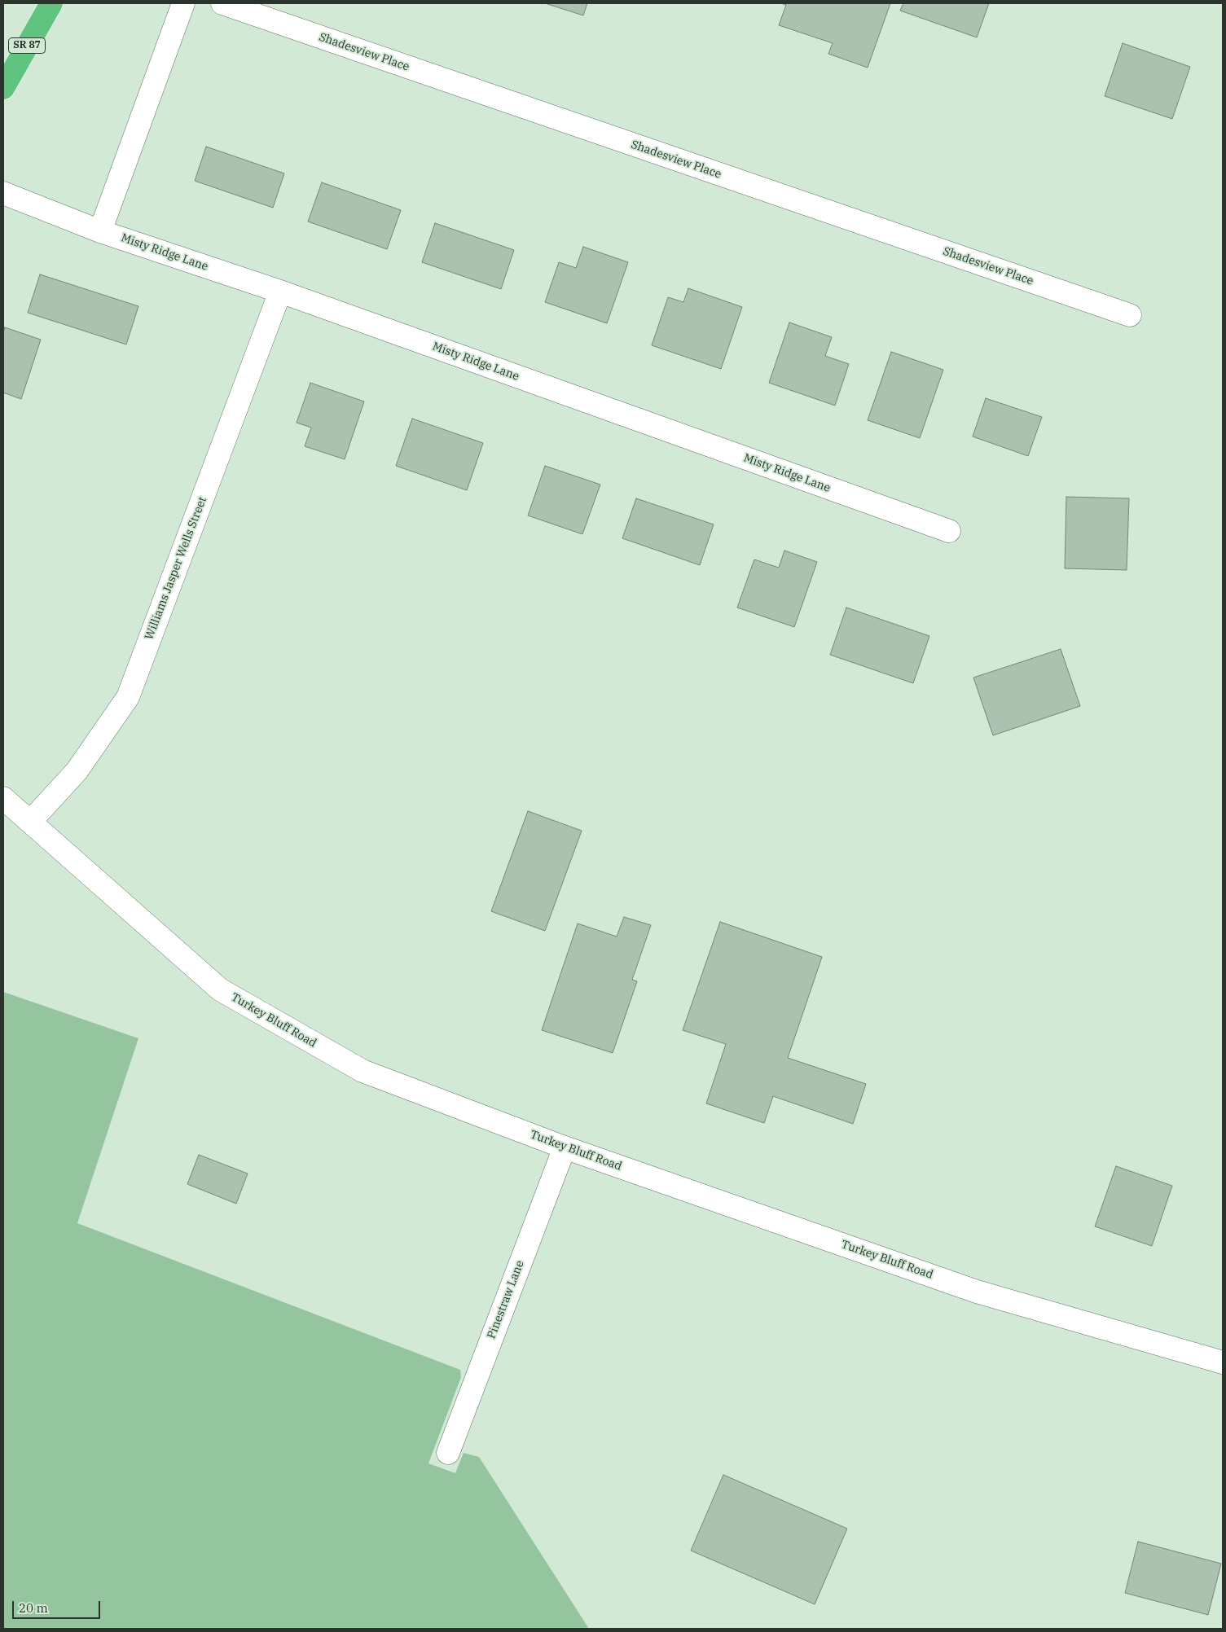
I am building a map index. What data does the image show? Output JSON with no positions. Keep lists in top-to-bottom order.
{
  "streets": {
    "highway": ["SR 87"],
    "street": [
      "Shadesview Place",
      "Misty Ridge Lane",
      "Williams Jasper Wells Street",
      "Turkey Bluff Road",
      "Pinestraw Lane"
    ]
  },
  "crossings": [
    ["Misty Ridge Lane", "Williams Jasper Wells Street"],
    ["Williams Jasper Wells Street", "Turkey Bluff Road"],
    ["Turkey Bluff Road", "Pinestraw Lane"]
  ],
  "scale_bar": "20 m"
}
